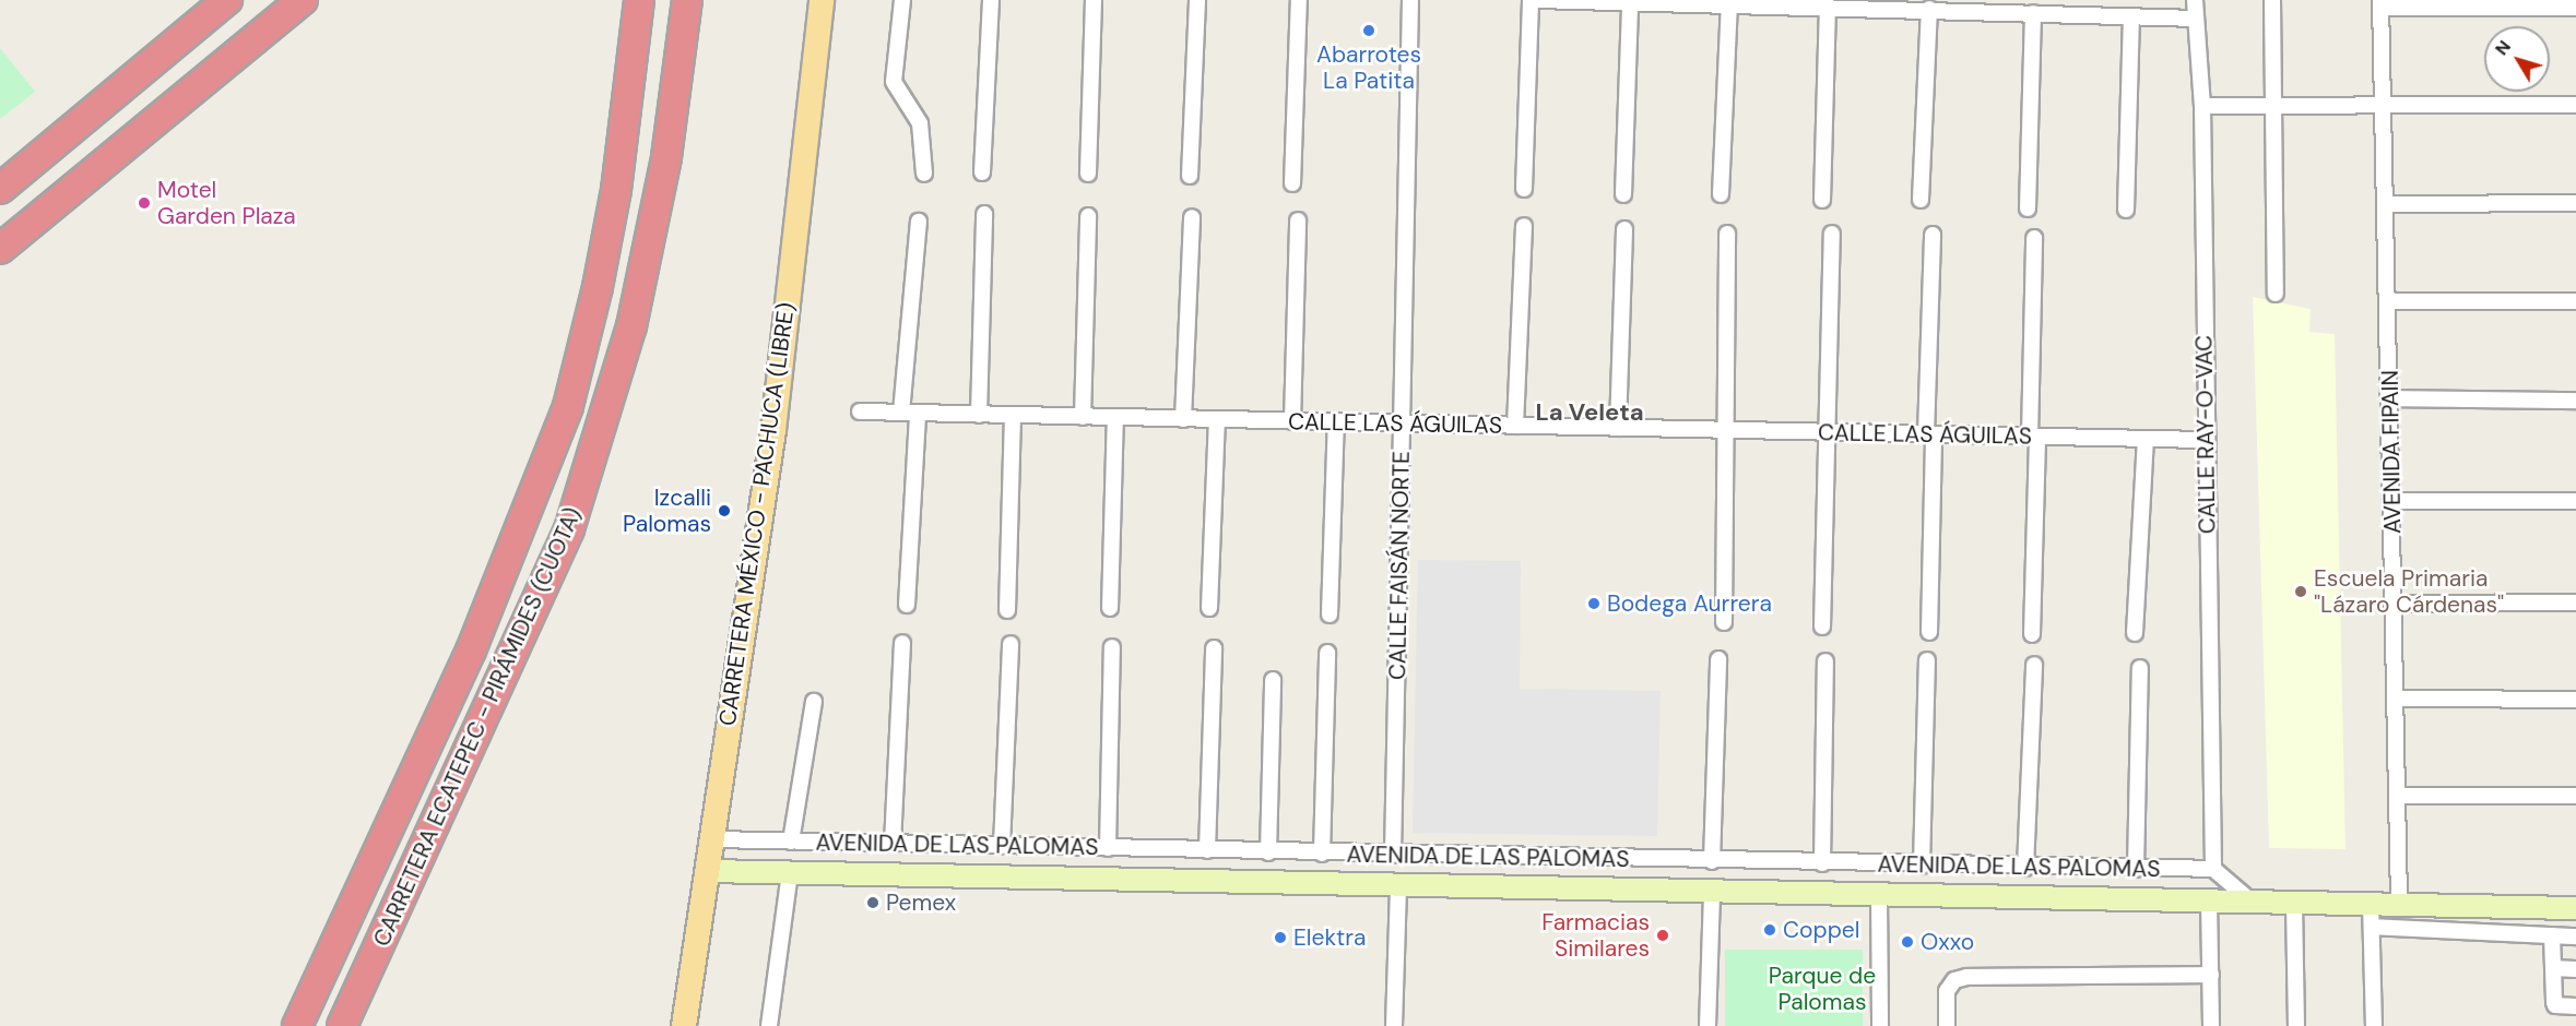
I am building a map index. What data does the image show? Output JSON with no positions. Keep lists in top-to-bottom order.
{
  "streets": {
    "highway": ["CARRETERA ECATEPEC - PIRÁMIDES (CUOTA)"],
    "main road": ["CARRETERA MÉXICO - PACHUCA (LIBRE)", "AVENIDA DE LAS PALOMAS"],
    "street": [
      "CALLE LAS ÁGUILAS",
      "CALLE RAY-O-VAC",
      "AVENIDA FIPAIN",
      "CALLE FAISÁN NORTE"
    ]
  },
  "crossings": [
    ["CALLE LAS ÁGUILAS", "CALLE RAY-O-VAC"],
    ["CALLE LAS ÁGUILAS", "CALLE FAISÁN NORTE"],
    ["CALLE RAY-O-VAC", "AVENIDA DE LAS PALOMAS"],
    ["AVENIDA FIPAIN", "AVENIDA DE LAS PALOMAS"],
    ["CARRETERA MÉXICO - PACHUCA (LIBRE)", "AVENIDA DE LAS PALOMAS"],
    ["CALLE FAISÁN NORTE", "AVENIDA DE LAS PALOMAS"]
  ],
  "districts": ["La Veleta"],
  "parks": ["Parque de Palomas"],
  "places": [
    "Abarrotes La Patita",
    "Motel Garden Plaza",
    "Izcalli Palomas",
    "Escuela Primaria \"Lázaro Cárdenas\"",
    "Bodega Aurrera",
    "Pemex",
    "Coppel",
    "Farmacias Similares",
    "Elektra",
    "Oxxo"
  ],
  "north": "top left"
}
